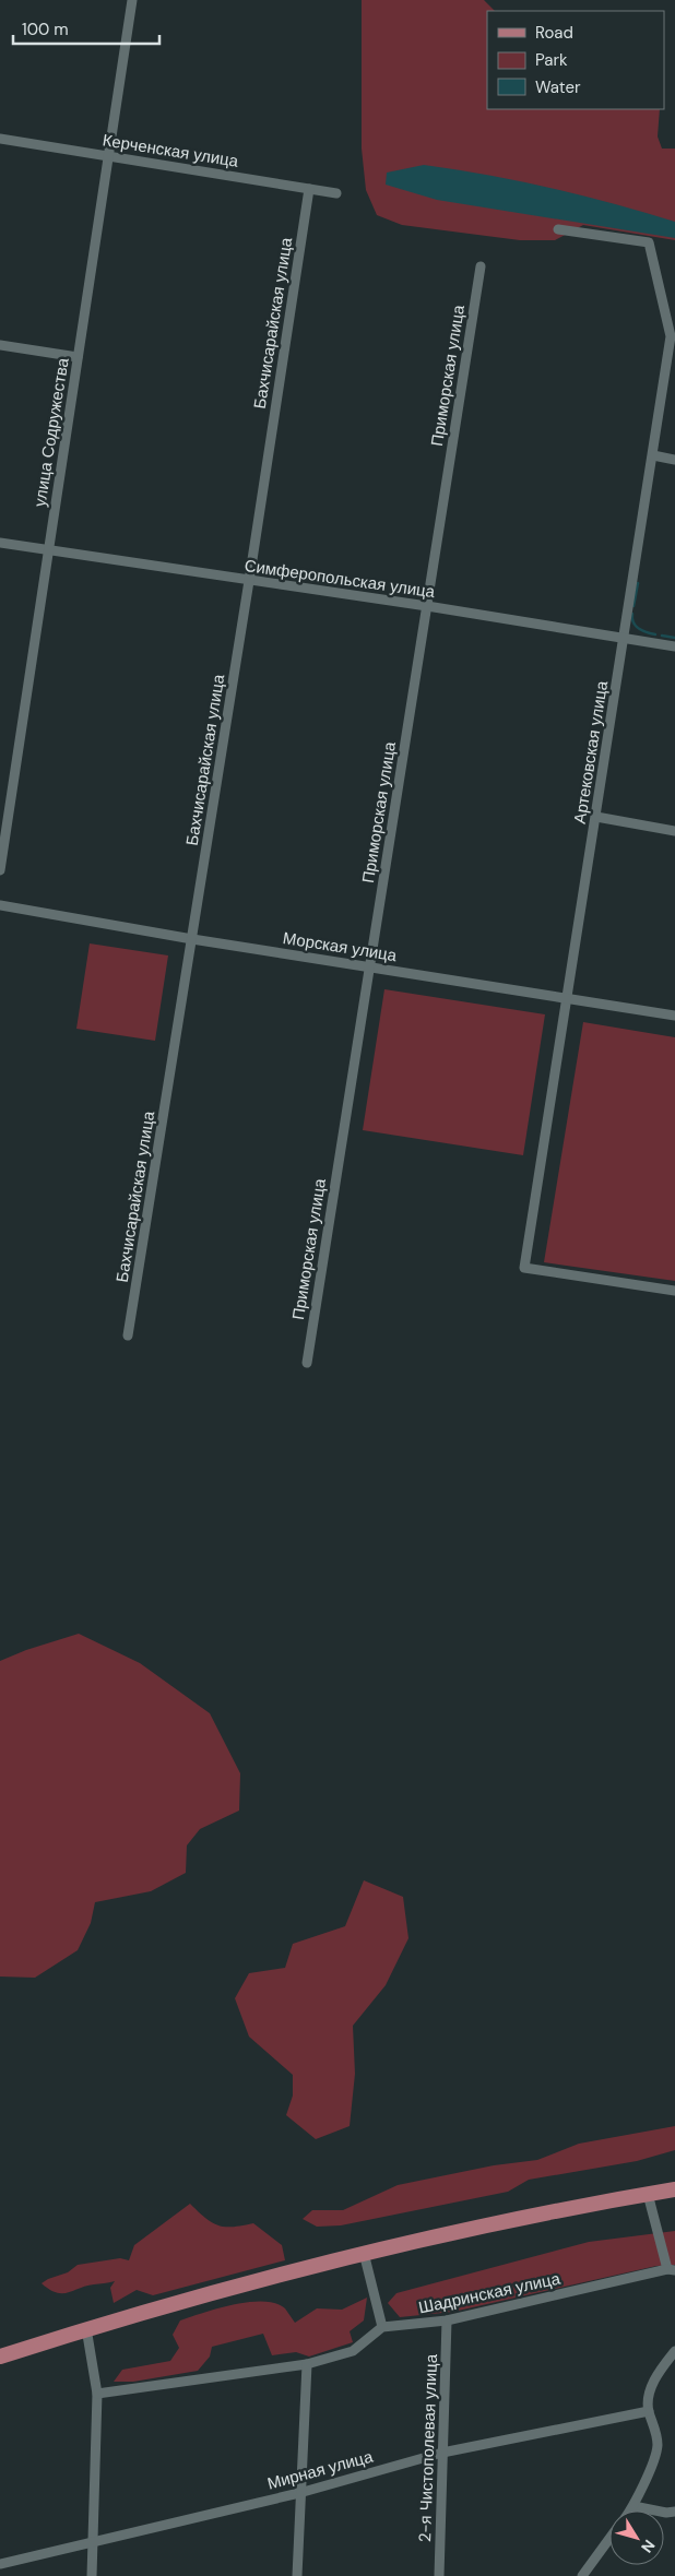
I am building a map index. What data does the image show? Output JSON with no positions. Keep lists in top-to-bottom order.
{
  "streets": {
    "street": [
      "Керченская улица",
      "Бахчисарайская улица",
      "Приморская улица",
      "улица Содружества",
      "Симферопольская улица",
      "Артековская улица",
      "Морская улица",
      "Шадринская улица",
      "2-я Чистополевая улица",
      "Мирная улица"
    ]
  },
  "crossings": [
    ["Керченская улица", "Бахчисарайская улица"],
    ["Керченская улица", "улица Содружества"],
    ["Бахчисарайская улица", "Симферопольская улица"],
    ["Бахчисарайская улица", "Морская улица"],
    ["Приморская улица", "Симферопольская улица"],
    ["Приморская улица", "Морская улица"],
    ["улица Содружества", "Симферопольская улица"],
    ["Симферопольская улица", "Артековская улица"],
    ["Артековская улица", "Морская улица"],
    ["Шадринская улица", "2-я Чистополевая улица"],
    ["2-я Чистополевая улица", "Мирная улица"]
  ],
  "legend": ["Road", "Park", "Water"],
  "scale_bar": "100 m",
  "north": "bottom right"
}
